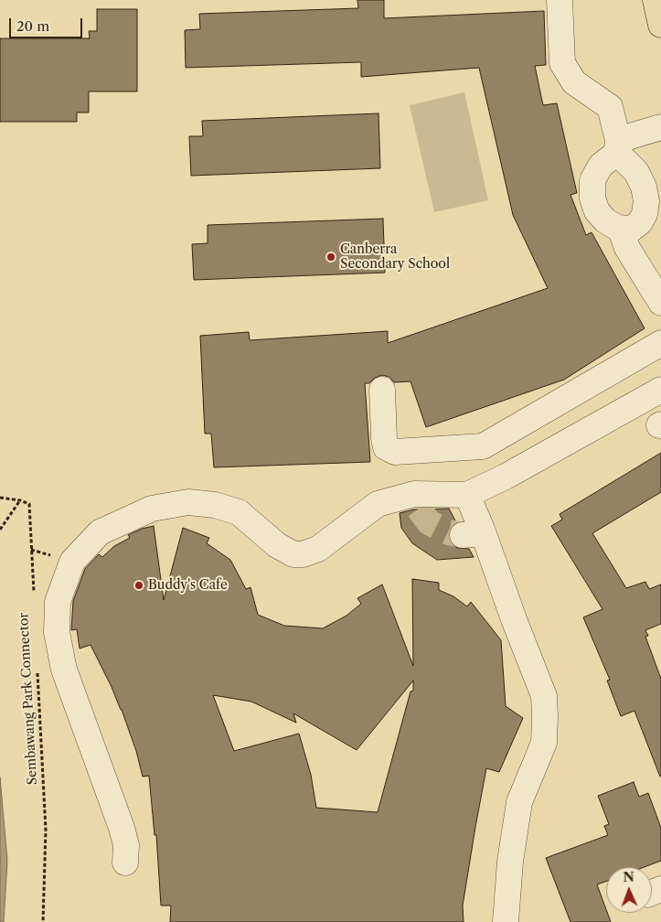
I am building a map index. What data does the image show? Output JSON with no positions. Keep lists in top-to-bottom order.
{
  "streets": {
    "path": ["Sembawang Park Connector"]
  },
  "places": ["Canberra Secondary School", "Buddy's Cafe"],
  "scale_bar": "20 m",
  "north": "top"
}
